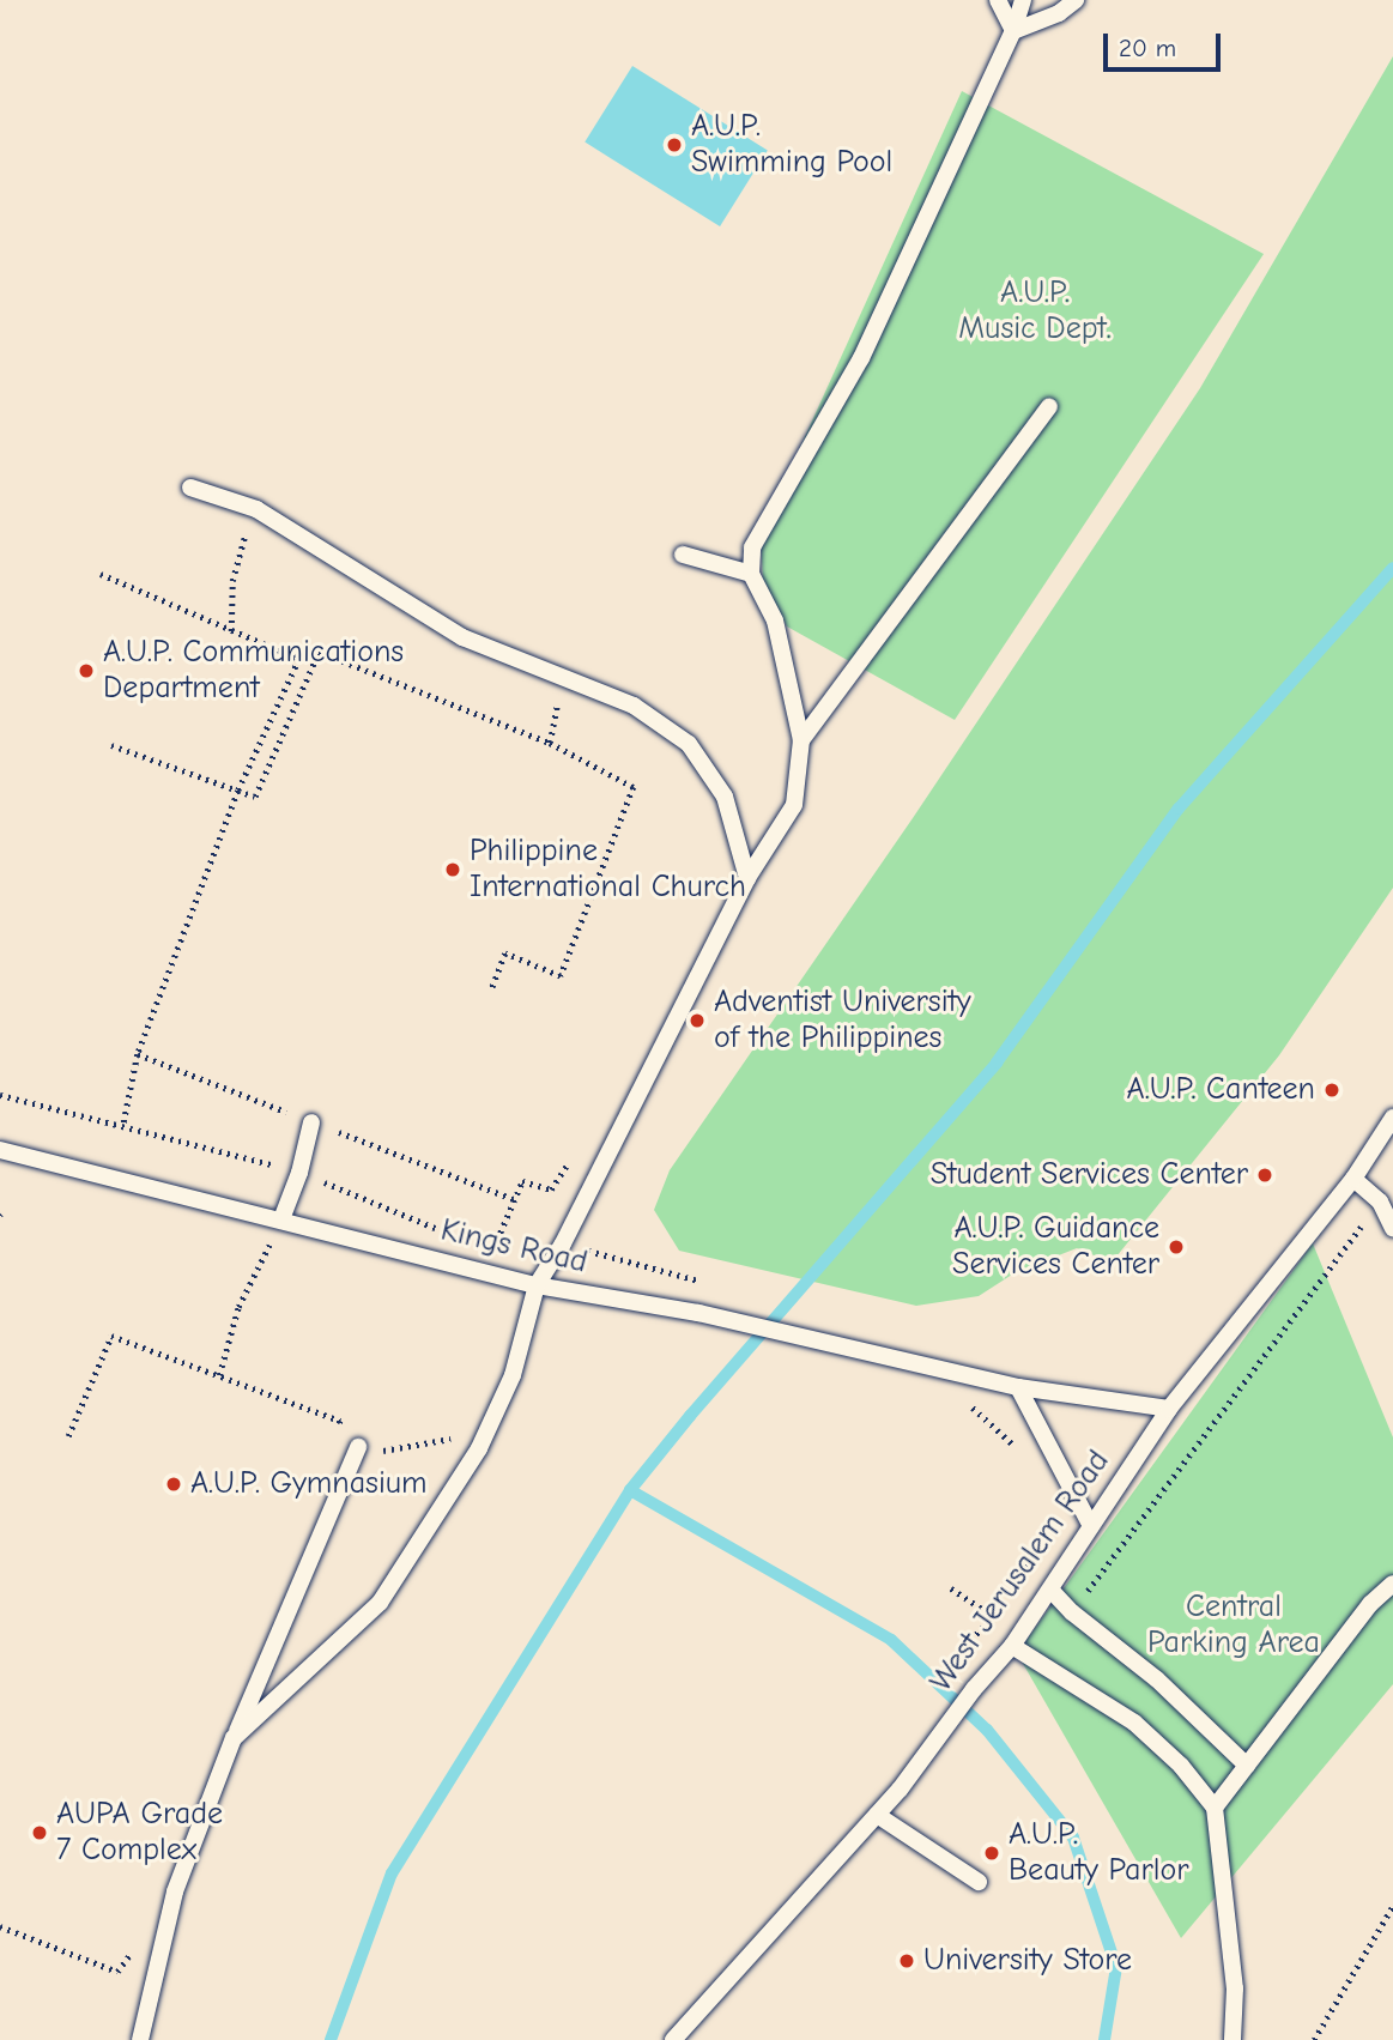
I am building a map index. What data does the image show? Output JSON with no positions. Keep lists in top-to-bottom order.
{
  "streets": {
    "lane": ["Kings Road", "West Jerusalem Road"]
  },
  "crossings": [
    ["Kings Road", "West Jerusalem Road"]
  ],
  "parks": ["A.U.P. Music Dept.", "Central Parking Area"],
  "places": [
    "A.U.P. Swimming Pool",
    "A.U.P. Communications Department",
    "Philippine International Church",
    "Adventist University of the Philippines",
    "A.U.P. Canteen",
    "Student Services Center",
    "A.U.P. Guidance Services Center",
    "A.U.P. Gymnasium",
    "AUPA Grade 7 Complex",
    "A.U.P. Beauty Parlor",
    "University Store"
  ],
  "scale_bar": "20 m"
}
